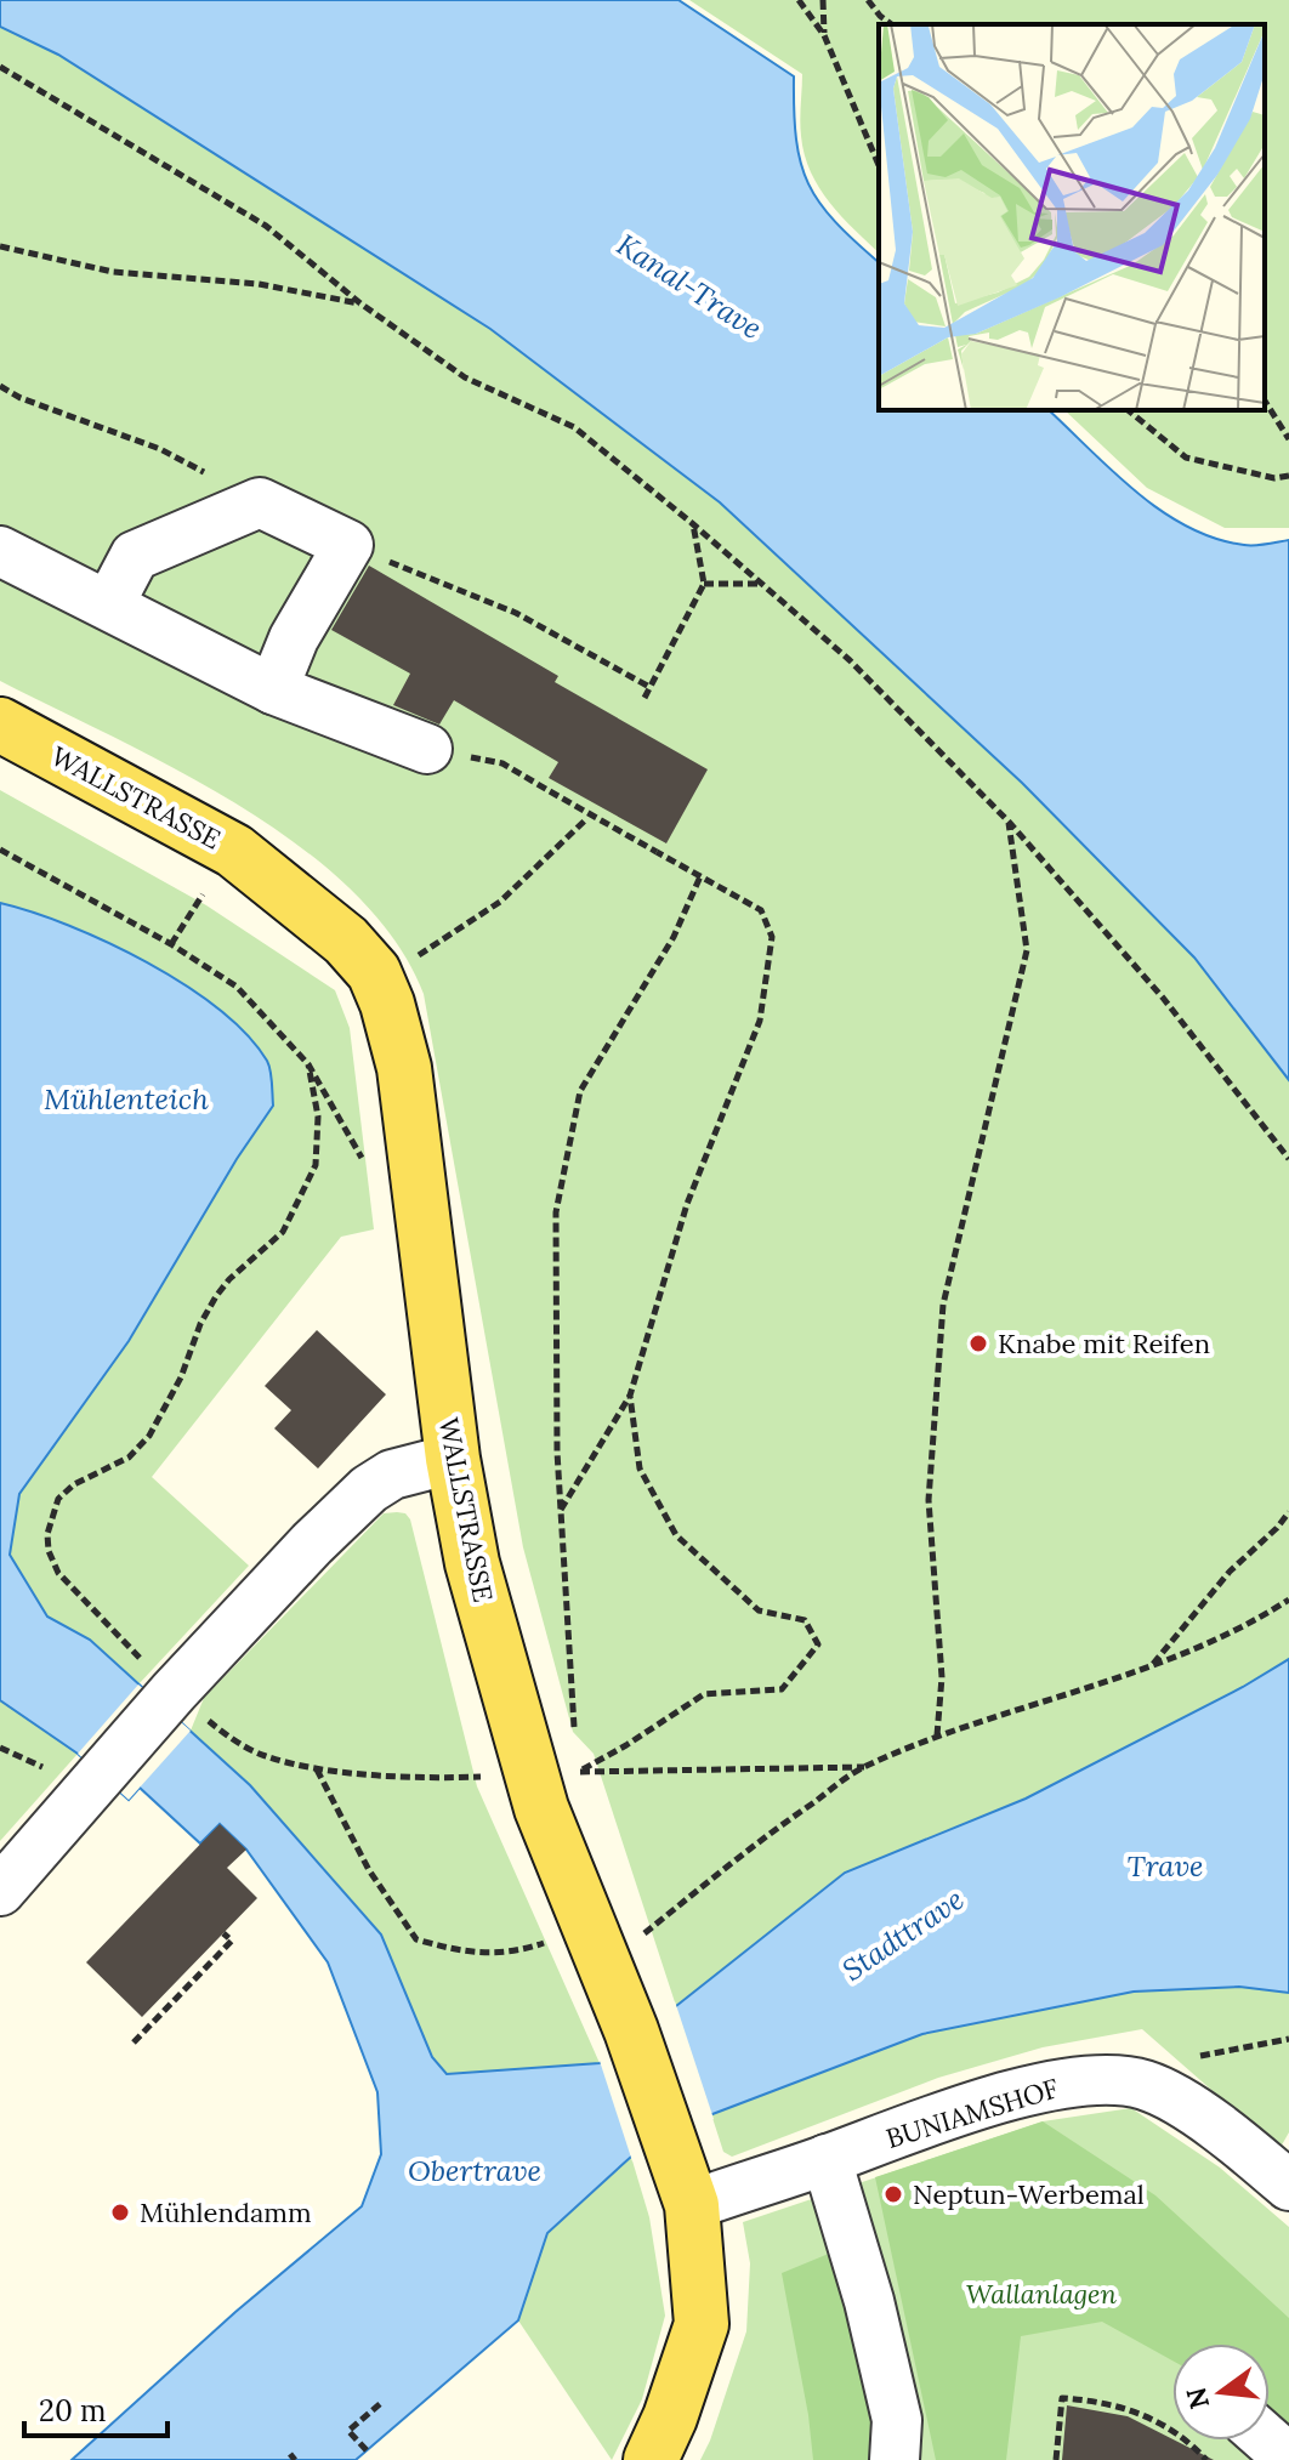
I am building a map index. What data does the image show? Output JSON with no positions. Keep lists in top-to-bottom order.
{
  "streets": {
    "main road": ["WALLSTRASSE"],
    "street": ["BUNIAMSHOF"]
  },
  "crossings": [
    ["WALLSTRASSE", "BUNIAMSHOF"]
  ],
  "water": [
    "Kanal-Trave",
    "Mühlenteich",
    "Trave",
    "Stadttrave",
    "Obertrave"
  ],
  "parks": ["Wallanlagen"],
  "places": ["Knabe mit Reifen", "Neptun-Werbemal", "Mühlendamm"],
  "scale_bar": "20 m",
  "north": "left"
}
